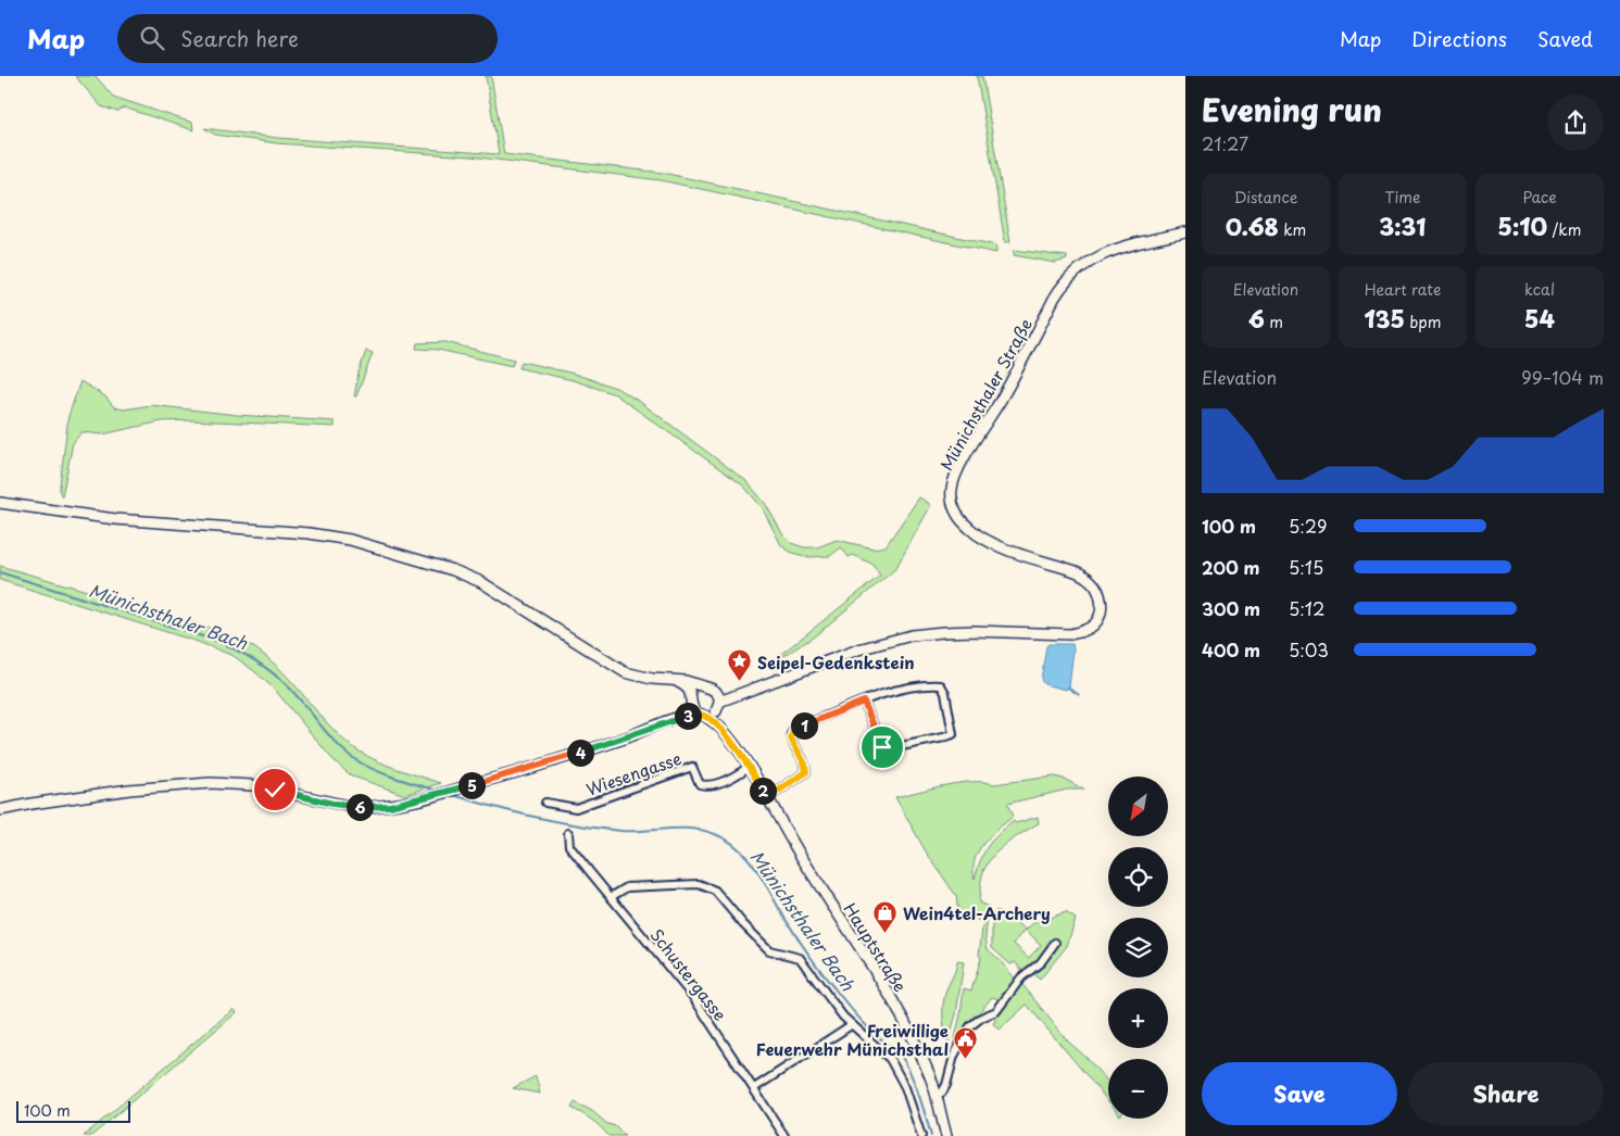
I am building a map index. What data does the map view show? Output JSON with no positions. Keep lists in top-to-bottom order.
{
  "streets": {
    "street": [
      "Münichsthaler Straße",
      "Wiesengasse",
      "Hauptstraße",
      "Schustergasse"
    ]
  },
  "crossings": [
    ["Münichsthaler Straße", "Hauptstraße"],
    ["Wiesengasse", "Hauptstraße"]
  ],
  "water": ["Münichsthaler Bach"],
  "places": {
    "place": ["Seipel-Gedenkstein"],
    "shop": ["Wein4tel-Archery"],
    "public building": ["Freiwillige Feuerwehr Münichsthal"]
  },
  "scale_bar": "100 m",
  "north": "bottom left",
  "page": {
    "header": "Map",
    "search": "Search here",
    "nav": ["Map", "Directions", "Saved"],
    "heading": ["Evening run", "21:27"],
    "stats": [
      ["Distance", "0.68 km"],
      ["Time", "3:31"],
      ["Pace", "5:10 /km"],
      ["Elevation", "6 m"],
      ["Heart rate", "135 bpm"],
      ["kcal", "54"]
    ],
    "chart": ["Elevation", "99–104 m"],
    "list": [
      {
        "name": "100 m",
        "note": "5:29"
      },
      {
        "name": "200 m",
        "note": "5:15"
      },
      {
        "name": "300 m",
        "note": "5:12"
      },
      {
        "name": "400 m",
        "note": "5:03"
      }
    ],
    "pins": [
      "3",
      "1",
      "4",
      "5",
      "2",
      "6"
    ],
    "map_buttons": ["+", "−"],
    "buttons": ["Save", "Share"],
    "scale": "100 m"
  }
}
